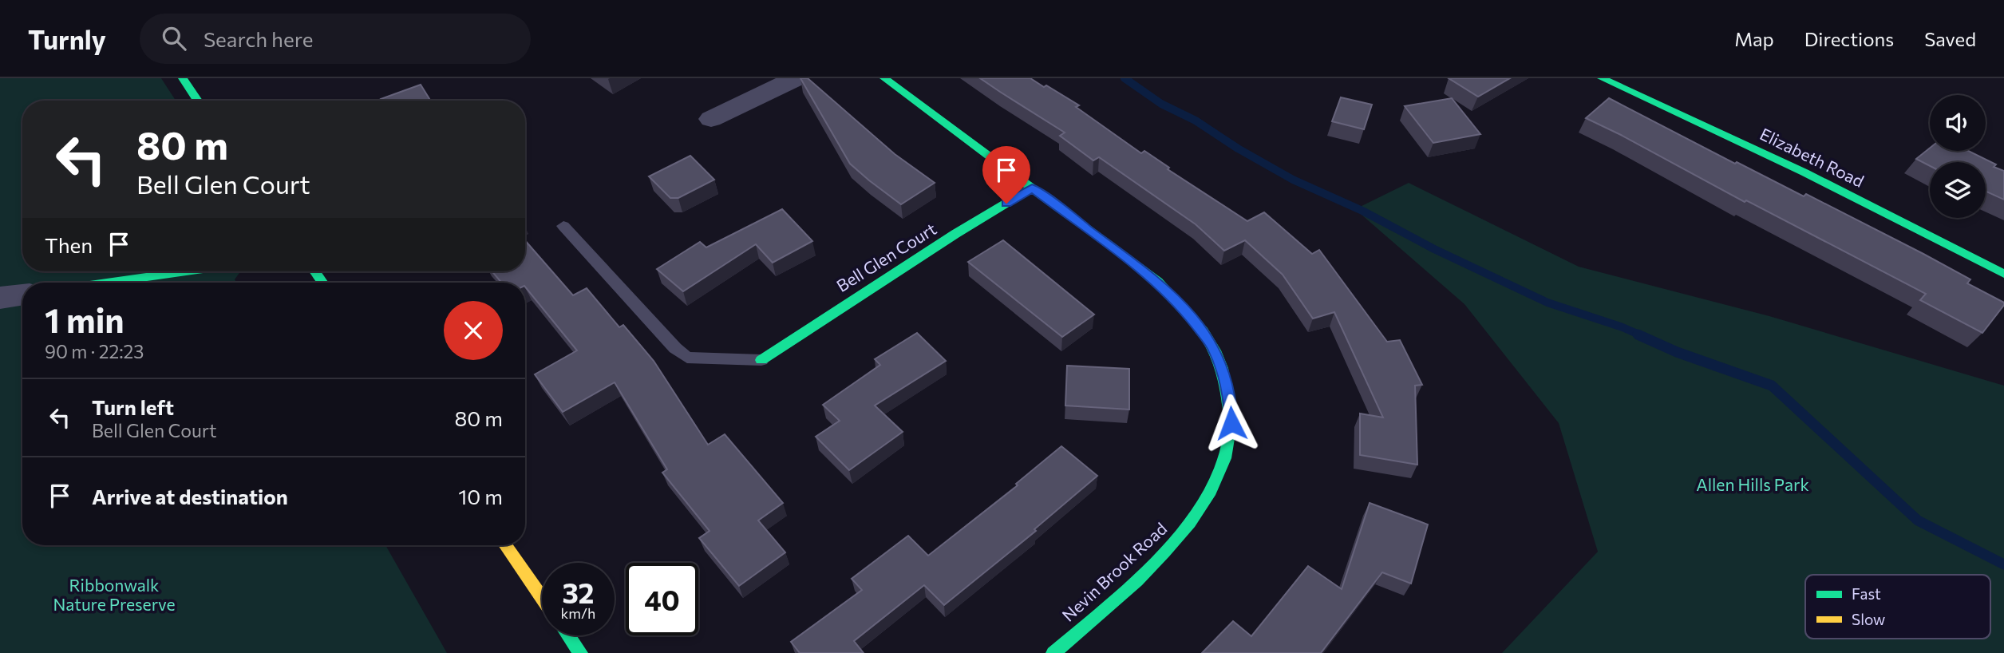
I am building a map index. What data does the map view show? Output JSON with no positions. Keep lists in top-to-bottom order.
{
  "streets": {
    "street": ["Elizabeth Road", "Bell Glen Court", "Nevin Brook Road"]
  },
  "crossings": [
    ["Bell Glen Court", "Nevin Brook Road"]
  ],
  "parks": ["Allen Hills Park", "Ribbonwalk Nature Preserve"],
  "legend": ["Fast", "Slow"],
  "page": {
    "header": "Turnly",
    "search": "Search here",
    "nav": ["Map", "Directions", "Saved"],
    "turn": ["80 m", "Bell Glen Court"],
    "then": "Then",
    "heading": ["1 min", "90 m · 22:23"],
    "list": [
      {
        "name": "Turn left",
        "note": "Bell Glen Court",
        "value": "80 m"
      },
      {
        "name": "Arrive at destination",
        "value": "10 m"
      }
    ],
    "speed": "32 km/h",
    "limit": "40"
  }
}
